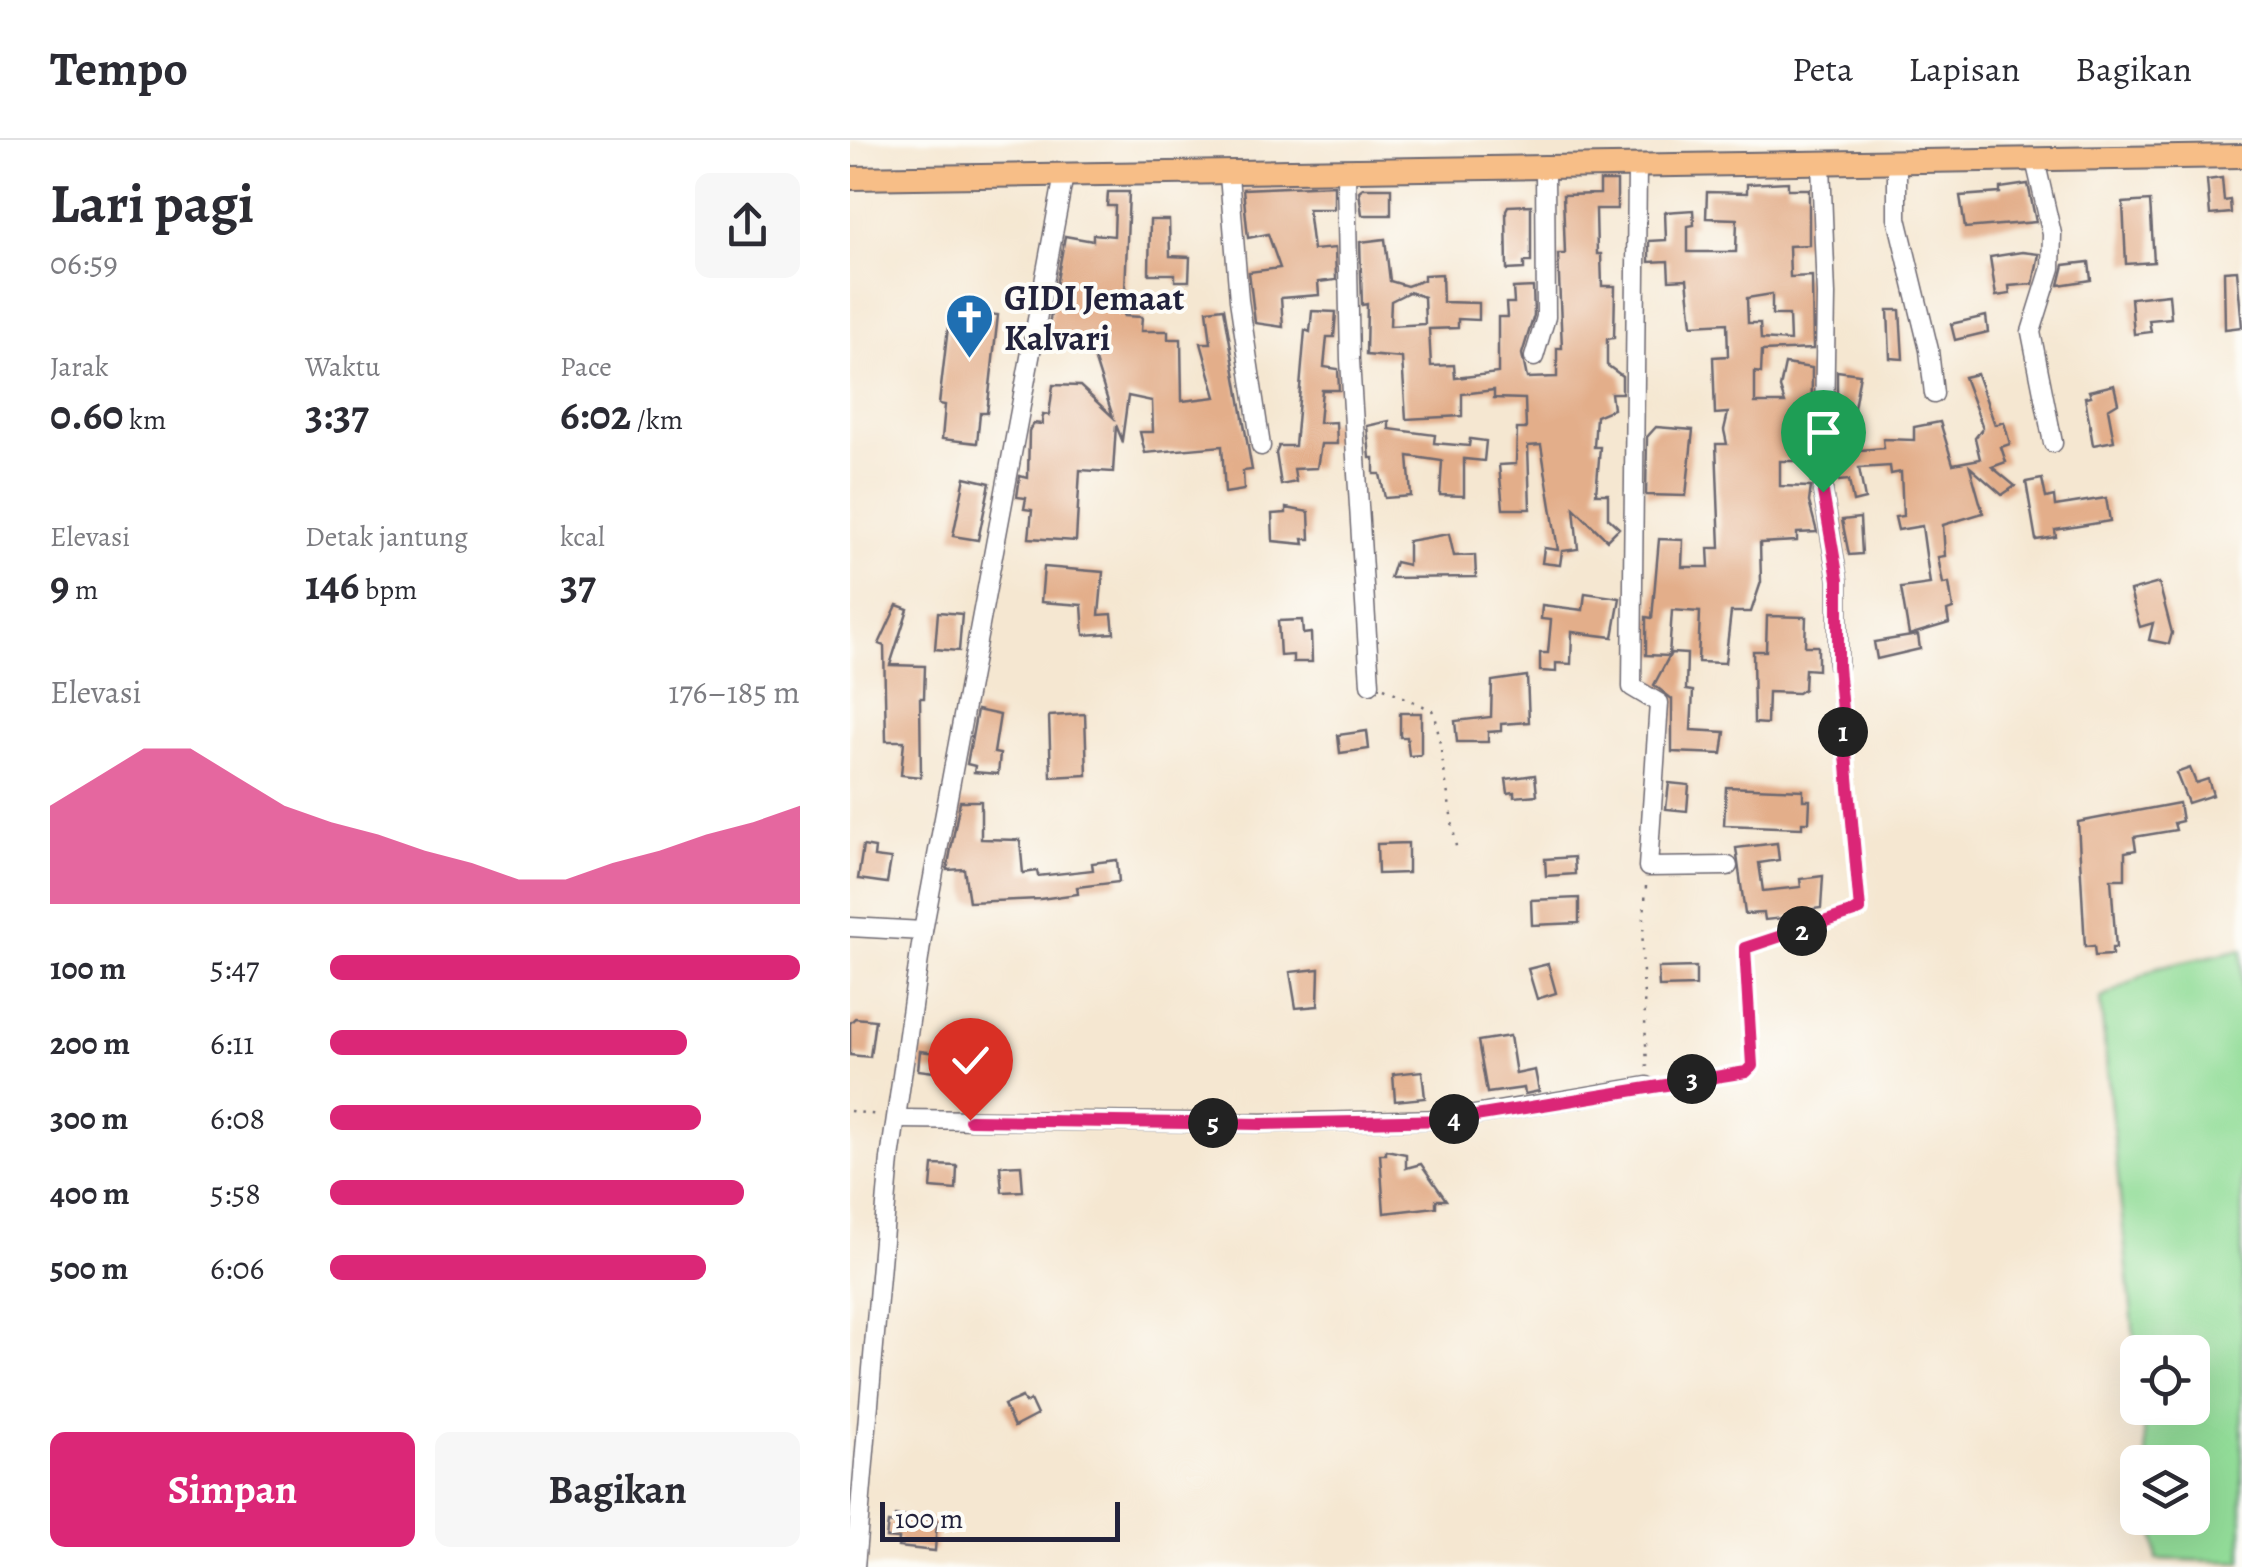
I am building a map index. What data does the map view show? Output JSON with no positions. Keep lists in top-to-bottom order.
{
  "places": {
    "church": ["GIDI Jemaat Kalvari"]
  },
  "scale_bar": "100 m",
  "page": {
    "header": "Tempo",
    "nav": ["Peta", "Lapisan", "Bagikan"],
    "heading": ["Lari pagi", "06:59"],
    "stats": [
      ["Jarak", "0.60 km"],
      ["Waktu", "3:37"],
      ["Pace", "6:02 /km"],
      ["Elevasi", "9 m"],
      ["Detak jantung", "146 bpm"],
      ["kcal", "37"]
    ],
    "chart": ["Elevasi", "176–185 m"],
    "pins": [
      "1",
      "2",
      "3",
      "4",
      "5"
    ],
    "list": [
      {
        "name": "100 m",
        "note": "5:47"
      },
      {
        "name": "200 m",
        "note": "6:11"
      },
      {
        "name": "300 m",
        "note": "6:08"
      },
      {
        "name": "400 m",
        "note": "5:58"
      },
      {
        "name": "500 m",
        "note": "6:06"
      }
    ],
    "buttons": ["Simpan", "Bagikan"],
    "scale": "100 m"
  }
}
